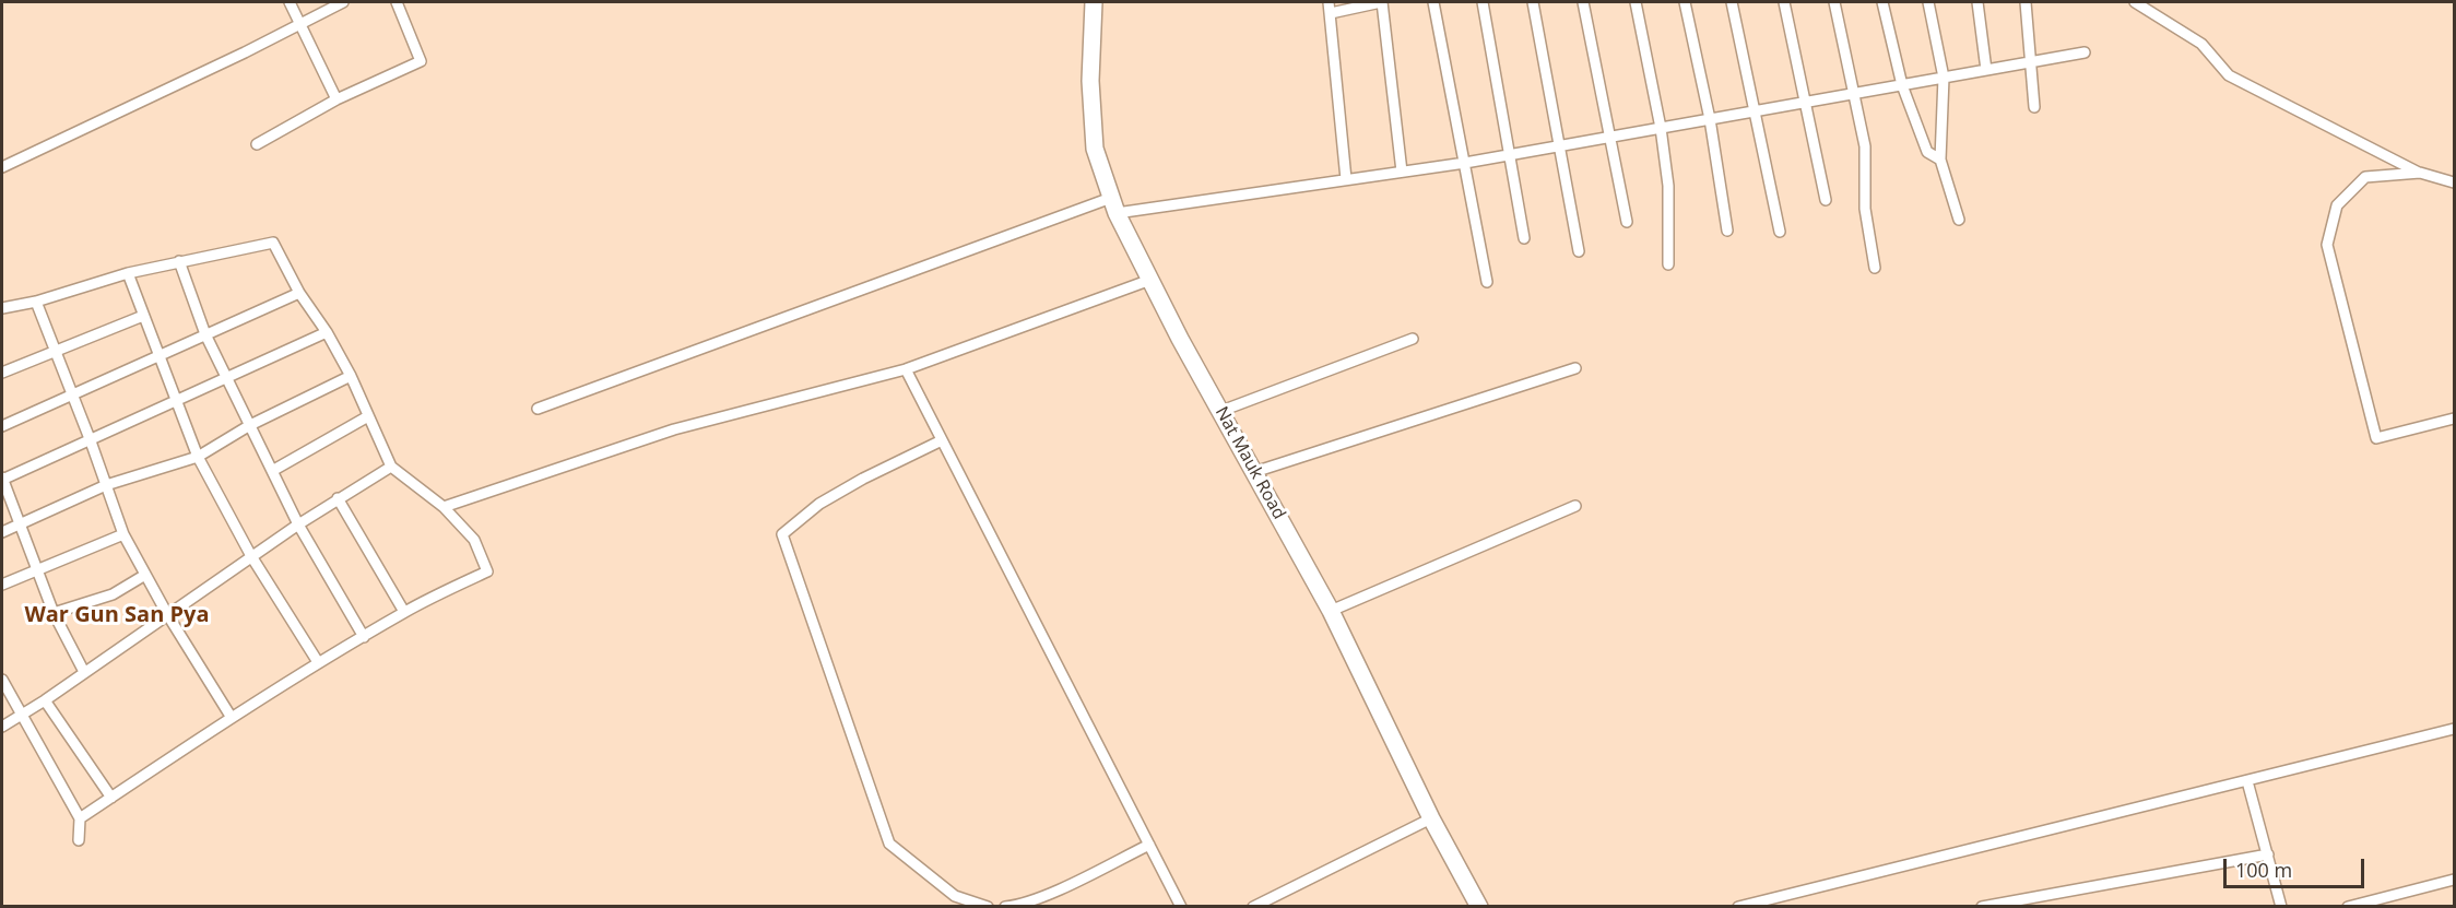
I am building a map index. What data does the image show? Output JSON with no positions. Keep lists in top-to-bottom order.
{
  "streets": {
    "highway": ["Nat Mauk Road"]
  },
  "districts": ["War Gun San Pya"],
  "scale_bar": "100 m"
}
